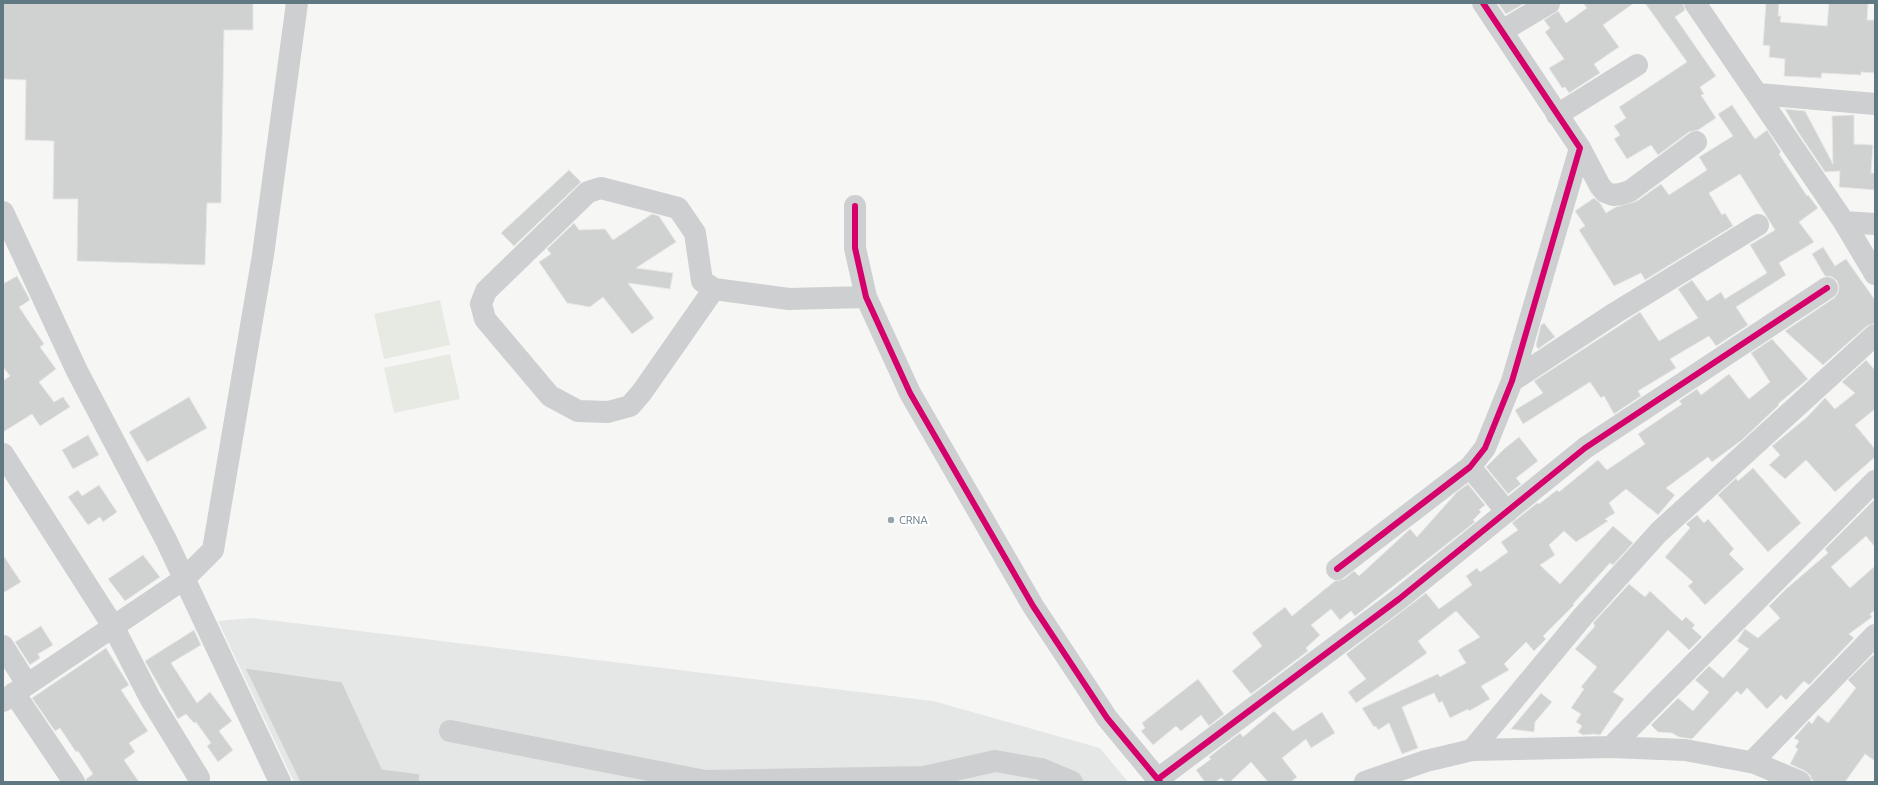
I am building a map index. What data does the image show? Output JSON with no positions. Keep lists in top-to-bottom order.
{
  "places": ["CRNA"]
}
